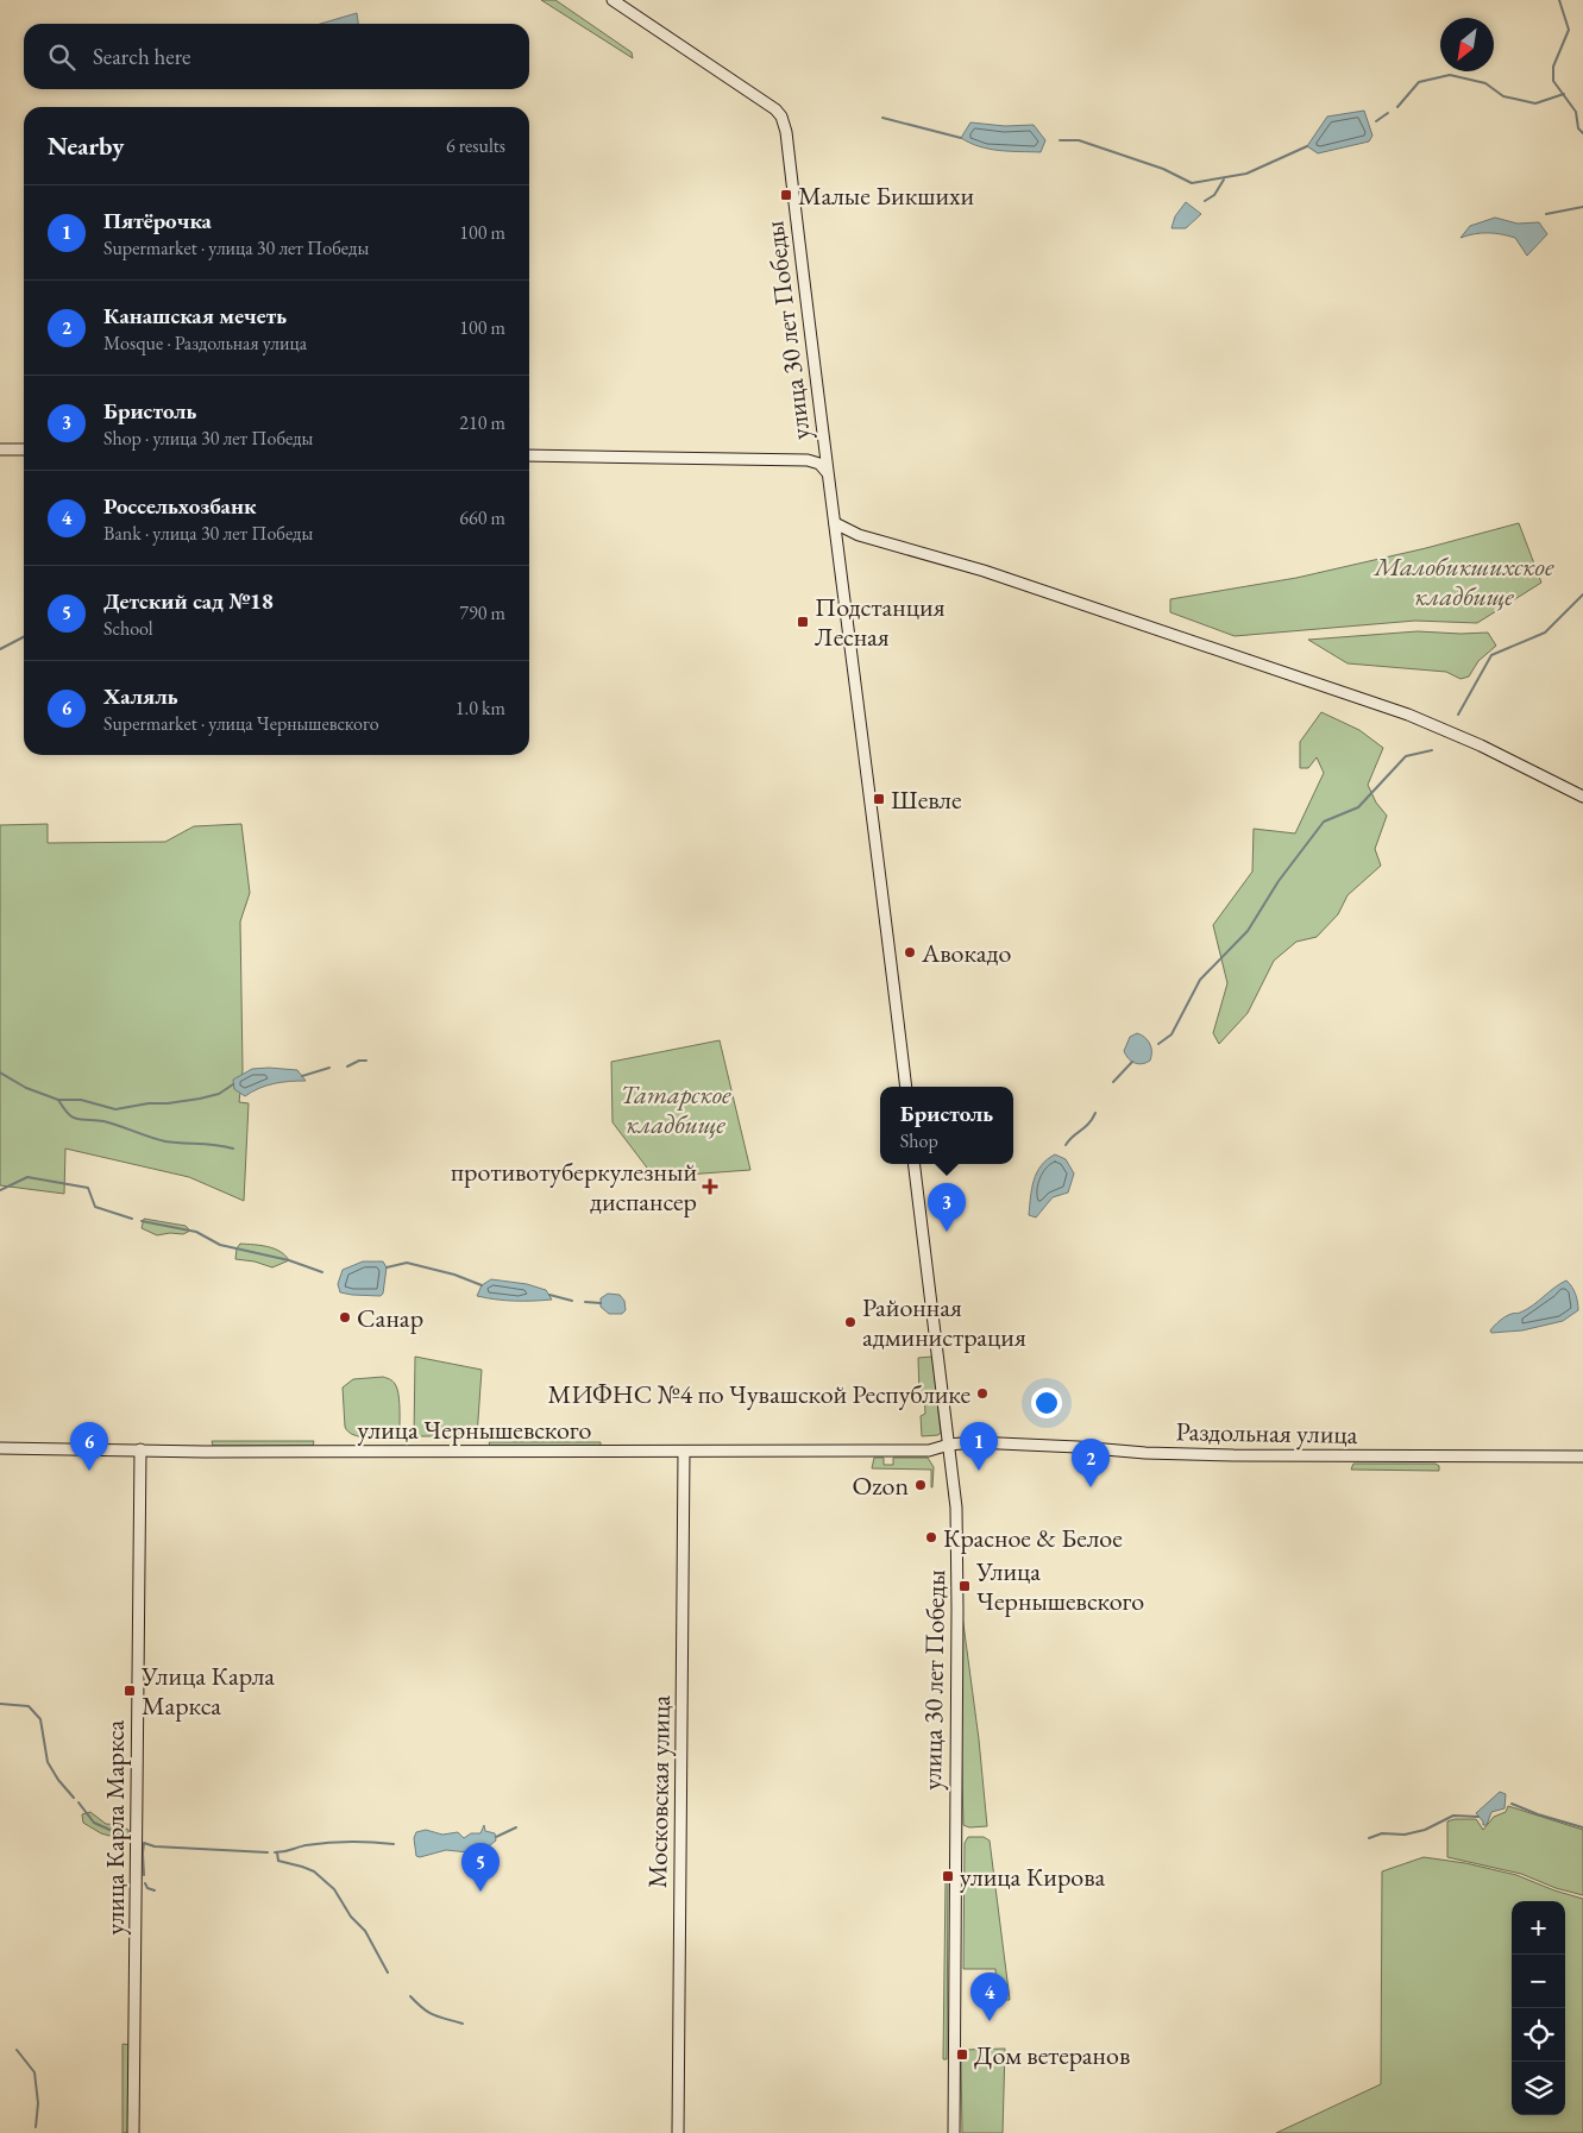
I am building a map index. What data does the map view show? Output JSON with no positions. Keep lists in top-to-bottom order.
{
  "streets": {
    "street": [
      "улица 30 лет Победы",
      "улица Чернышевского",
      "Раздольная улица",
      "Московская улица",
      "улица Карла Маркса"
    ]
  },
  "crossings": [
    ["улица 30 лет Победы", "улица Чернышевского"],
    ["улица 30 лет Победы", "Раздольная улица"],
    ["улица Чернышевского", "Раздольная улица"],
    ["улица Чернышевского", "Московская улица"],
    ["улица Чернышевского", "улица Карла Маркса"]
  ],
  "parks": ["Малобикшихское кладбище", "Татарское кладбище"],
  "places": {
    "transit": [
      "Малые Бикшихи",
      "Подстанция Лесная",
      "Шевле",
      "Улица Чернышевского",
      "Улица Карла Маркса",
      "улица Кирова",
      "Дом ветеранов"
    ],
    "other": [
      "Авокадо",
      "Санар",
      "Районная администрация",
      "МИФНС №4 по Чувашской Республике",
      "Ozon",
      "Красное & Белое"
    ],
    "health": ["противотуберкулезный диспансер"]
  },
  "north": "bottom left",
  "page": {
    "search": "Search here",
    "heading": ["Nearby", "6 results"],
    "list": [
      {
        "mark": "1",
        "name": "Пятёрочка",
        "note": "Supermarket · улица 30 лет Победы",
        "value": "100 m"
      },
      {
        "mark": "2",
        "name": "Канашская мечеть",
        "note": "Mosque · Раздольная улица",
        "value": "100 m"
      },
      {
        "mark": "3",
        "name": "Бристоль",
        "note": "Shop · улица 30 лет Победы",
        "value": "210 m"
      },
      {
        "mark": "4",
        "name": "Россельхозбанк",
        "note": "Bank · улица 30 лет Победы",
        "value": "660 m"
      },
      {
        "mark": "5",
        "name": "Детский сад №18",
        "note": "School",
        "value": "790 m"
      },
      {
        "mark": "6",
        "name": "Халяль",
        "note": "Supermarket · улица Чернышевского",
        "value": "1.0 km"
      }
    ],
    "popup": ["Бристоль", "Shop"],
    "pins": [
      "3",
      "1",
      "6",
      "2",
      "5",
      "4"
    ],
    "map_buttons": ["+", "−"]
  }
}
